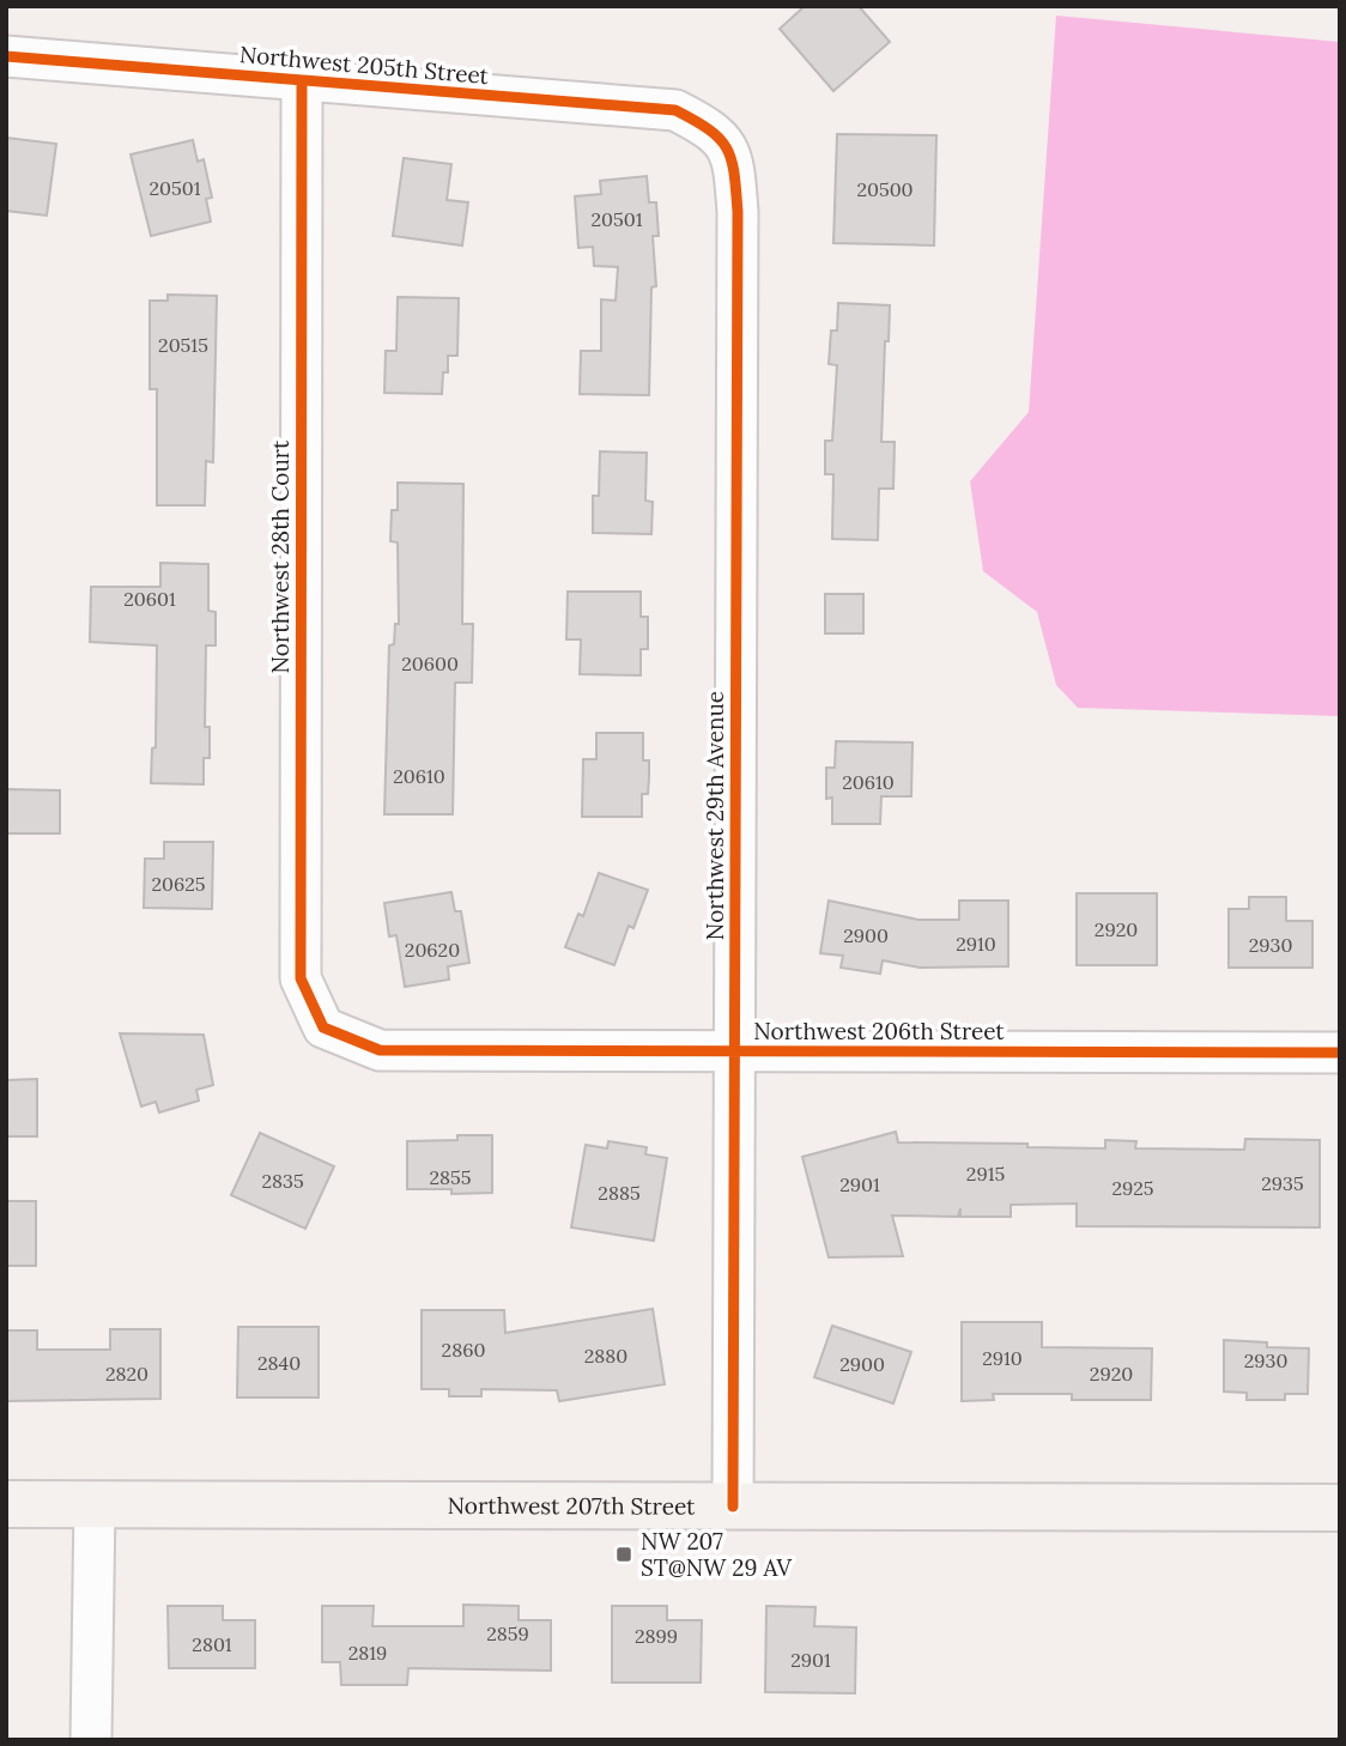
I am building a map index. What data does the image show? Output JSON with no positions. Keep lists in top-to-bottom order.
{
  "streets": {
    "street": [
      "Northwest 205th Street",
      "Northwest 28th Court",
      "Northwest 29th Avenue",
      "Northwest 206th Street",
      "Northwest 207th Street"
    ]
  },
  "crossings": [
    ["Northwest 205th Street", "Northwest 28th Court"],
    ["Northwest 205th Street", "Northwest 29th Avenue"],
    ["Northwest 28th Court", "Northwest 206th Street"],
    ["Northwest 29th Avenue", "Northwest 206th Street"],
    ["Northwest 29th Avenue", "Northwest 207th Street"]
  ],
  "places": {
    "transit": ["NW 207 ST@NW 29 AV"]
  },
  "house_numbers": [
    "20501",
    "20500",
    "20501",
    "20515",
    "20601",
    "20600",
    "20610",
    "20610",
    "20625",
    "2920",
    "2900",
    "2910",
    "2930",
    "20620",
    "2915",
    "2855",
    "2835",
    "2935",
    "2901",
    "2925",
    "2885",
    "2860",
    "2880",
    "2910",
    "2930",
    "2840",
    "2900",
    "2820",
    "2920",
    "2859",
    "2899",
    "2801",
    "2819",
    "2901"
  ]
}
